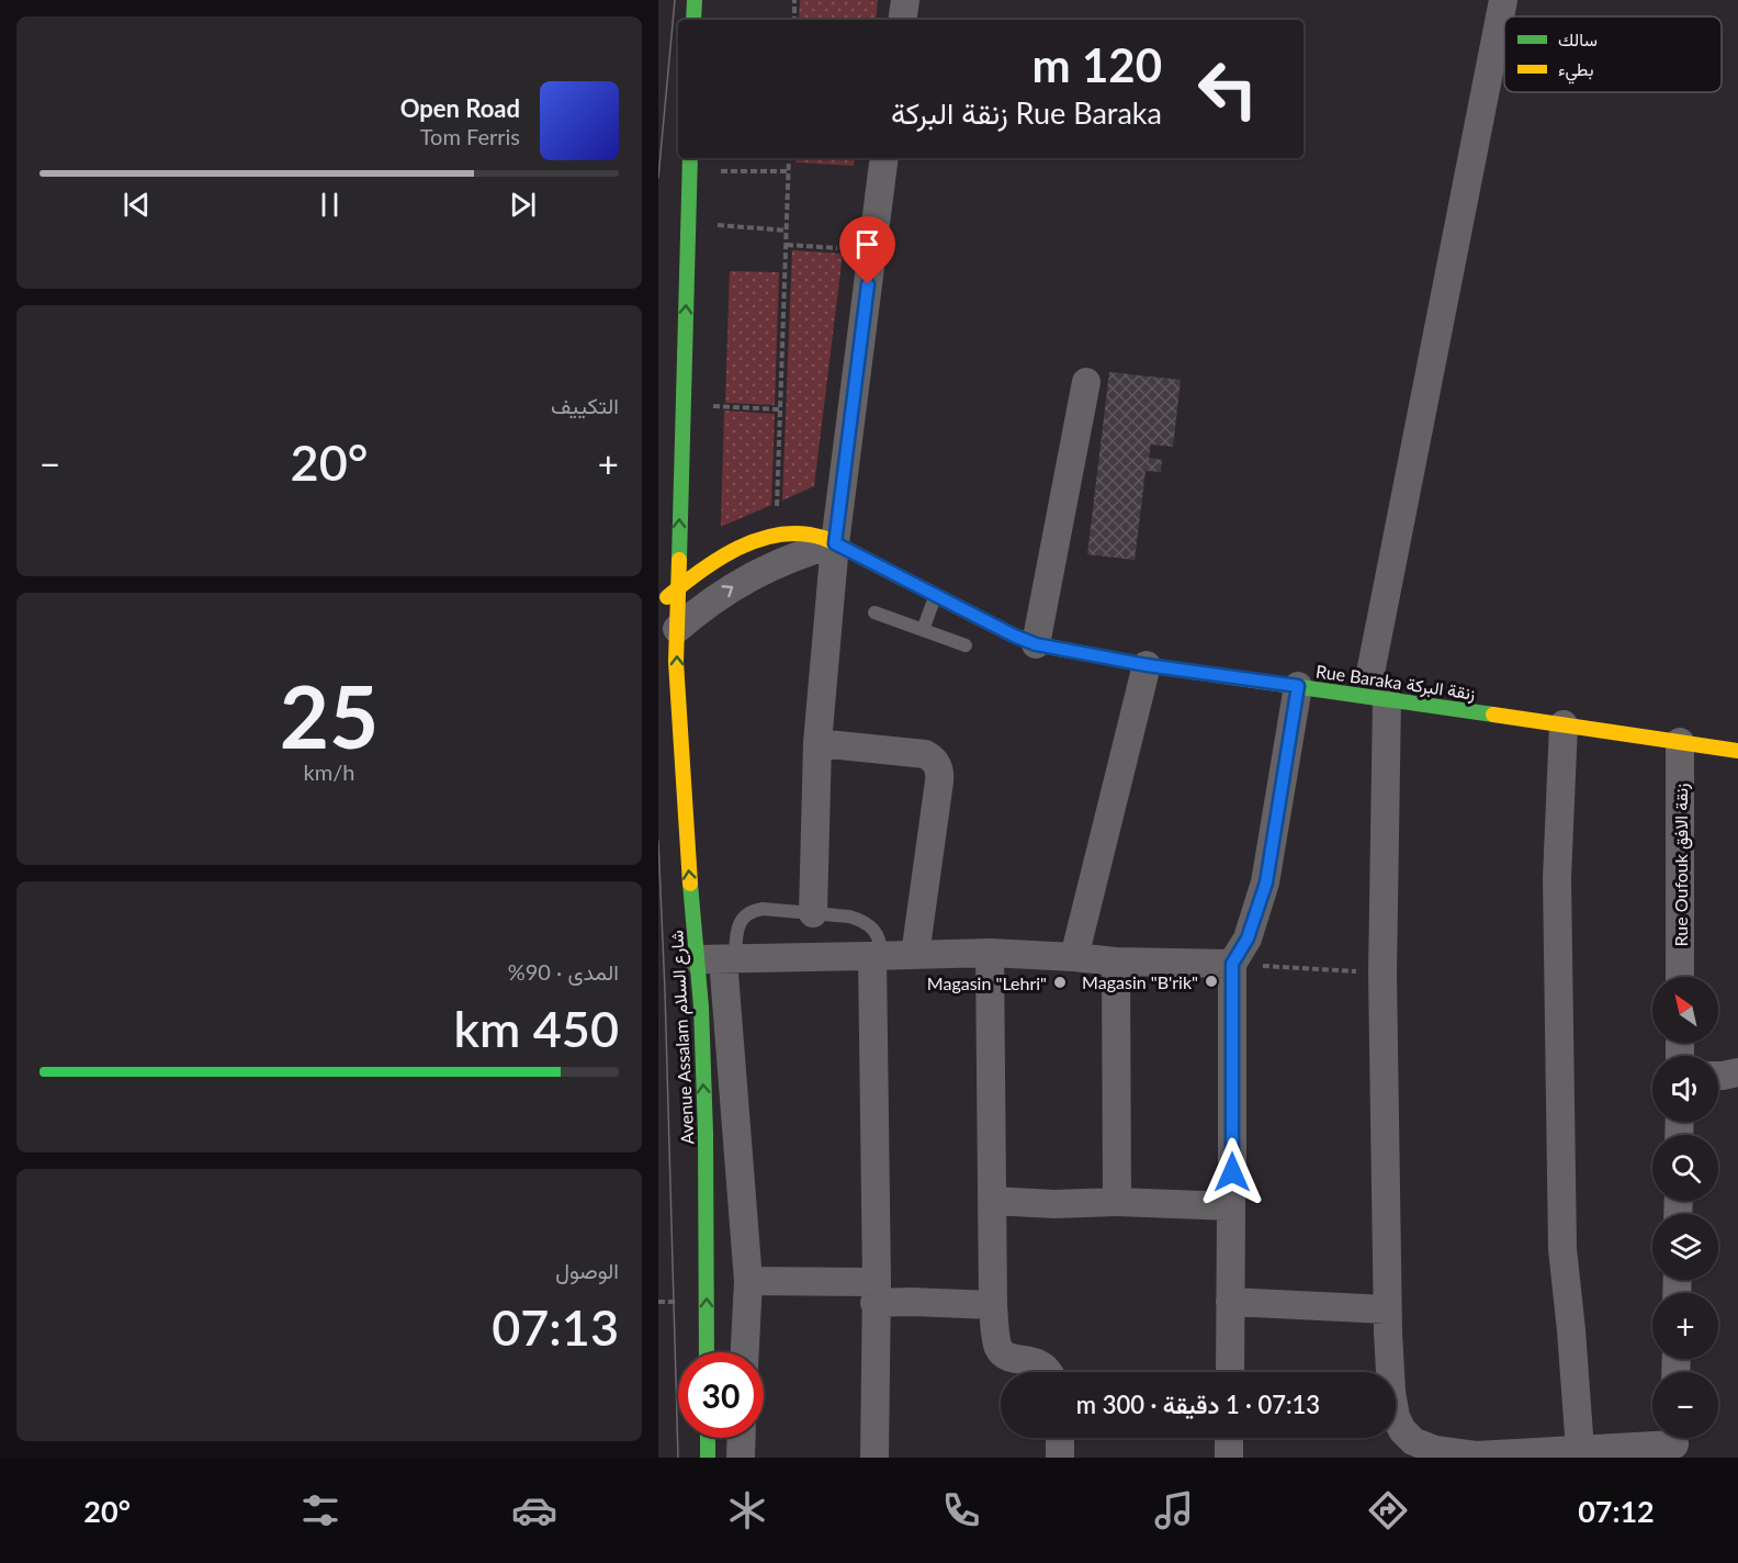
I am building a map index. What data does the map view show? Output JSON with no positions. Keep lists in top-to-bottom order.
{
  "streets": {
    "main road": ["Rue Baraka زنقة البركة", "Avenue Assalam شارع السلام"],
    "street": ["Rue Oufouk زنقة الافق"]
  },
  "crossings": [
    ["Rue Baraka زنقة البركة", "Rue Oufouk زنقة الافق"],
    ["Rue Baraka زنقة البركة", "Avenue Assalam شارع السلام"]
  ],
  "one_way": ["Avenue Assalam شارع السلام"],
  "places": ["Magasin \"B'rik\"", "Magasin \"Lehri\""],
  "legend": ["سالك", "بطيء"],
  "north": "top left",
  "page": {
    "turn": ["120 m", "Rue Baraka زنقة البركة"],
    "song": ["Open Road", "Tom Ferris"],
    "tile": [
      "التكييف",
      ["25", "km/h"],
      ["المدى · 90%", "450 km"],
      ["الوصول", "07:13"]
    ],
    "heat": ["−", "20°", "+"],
    "map_buttons": ["+", "−"],
    "limit": "30",
    "trip": "07:13 · 1 دقيقة · 300 m",
    "tabs": ["07:12", "20°"]
  }
}
